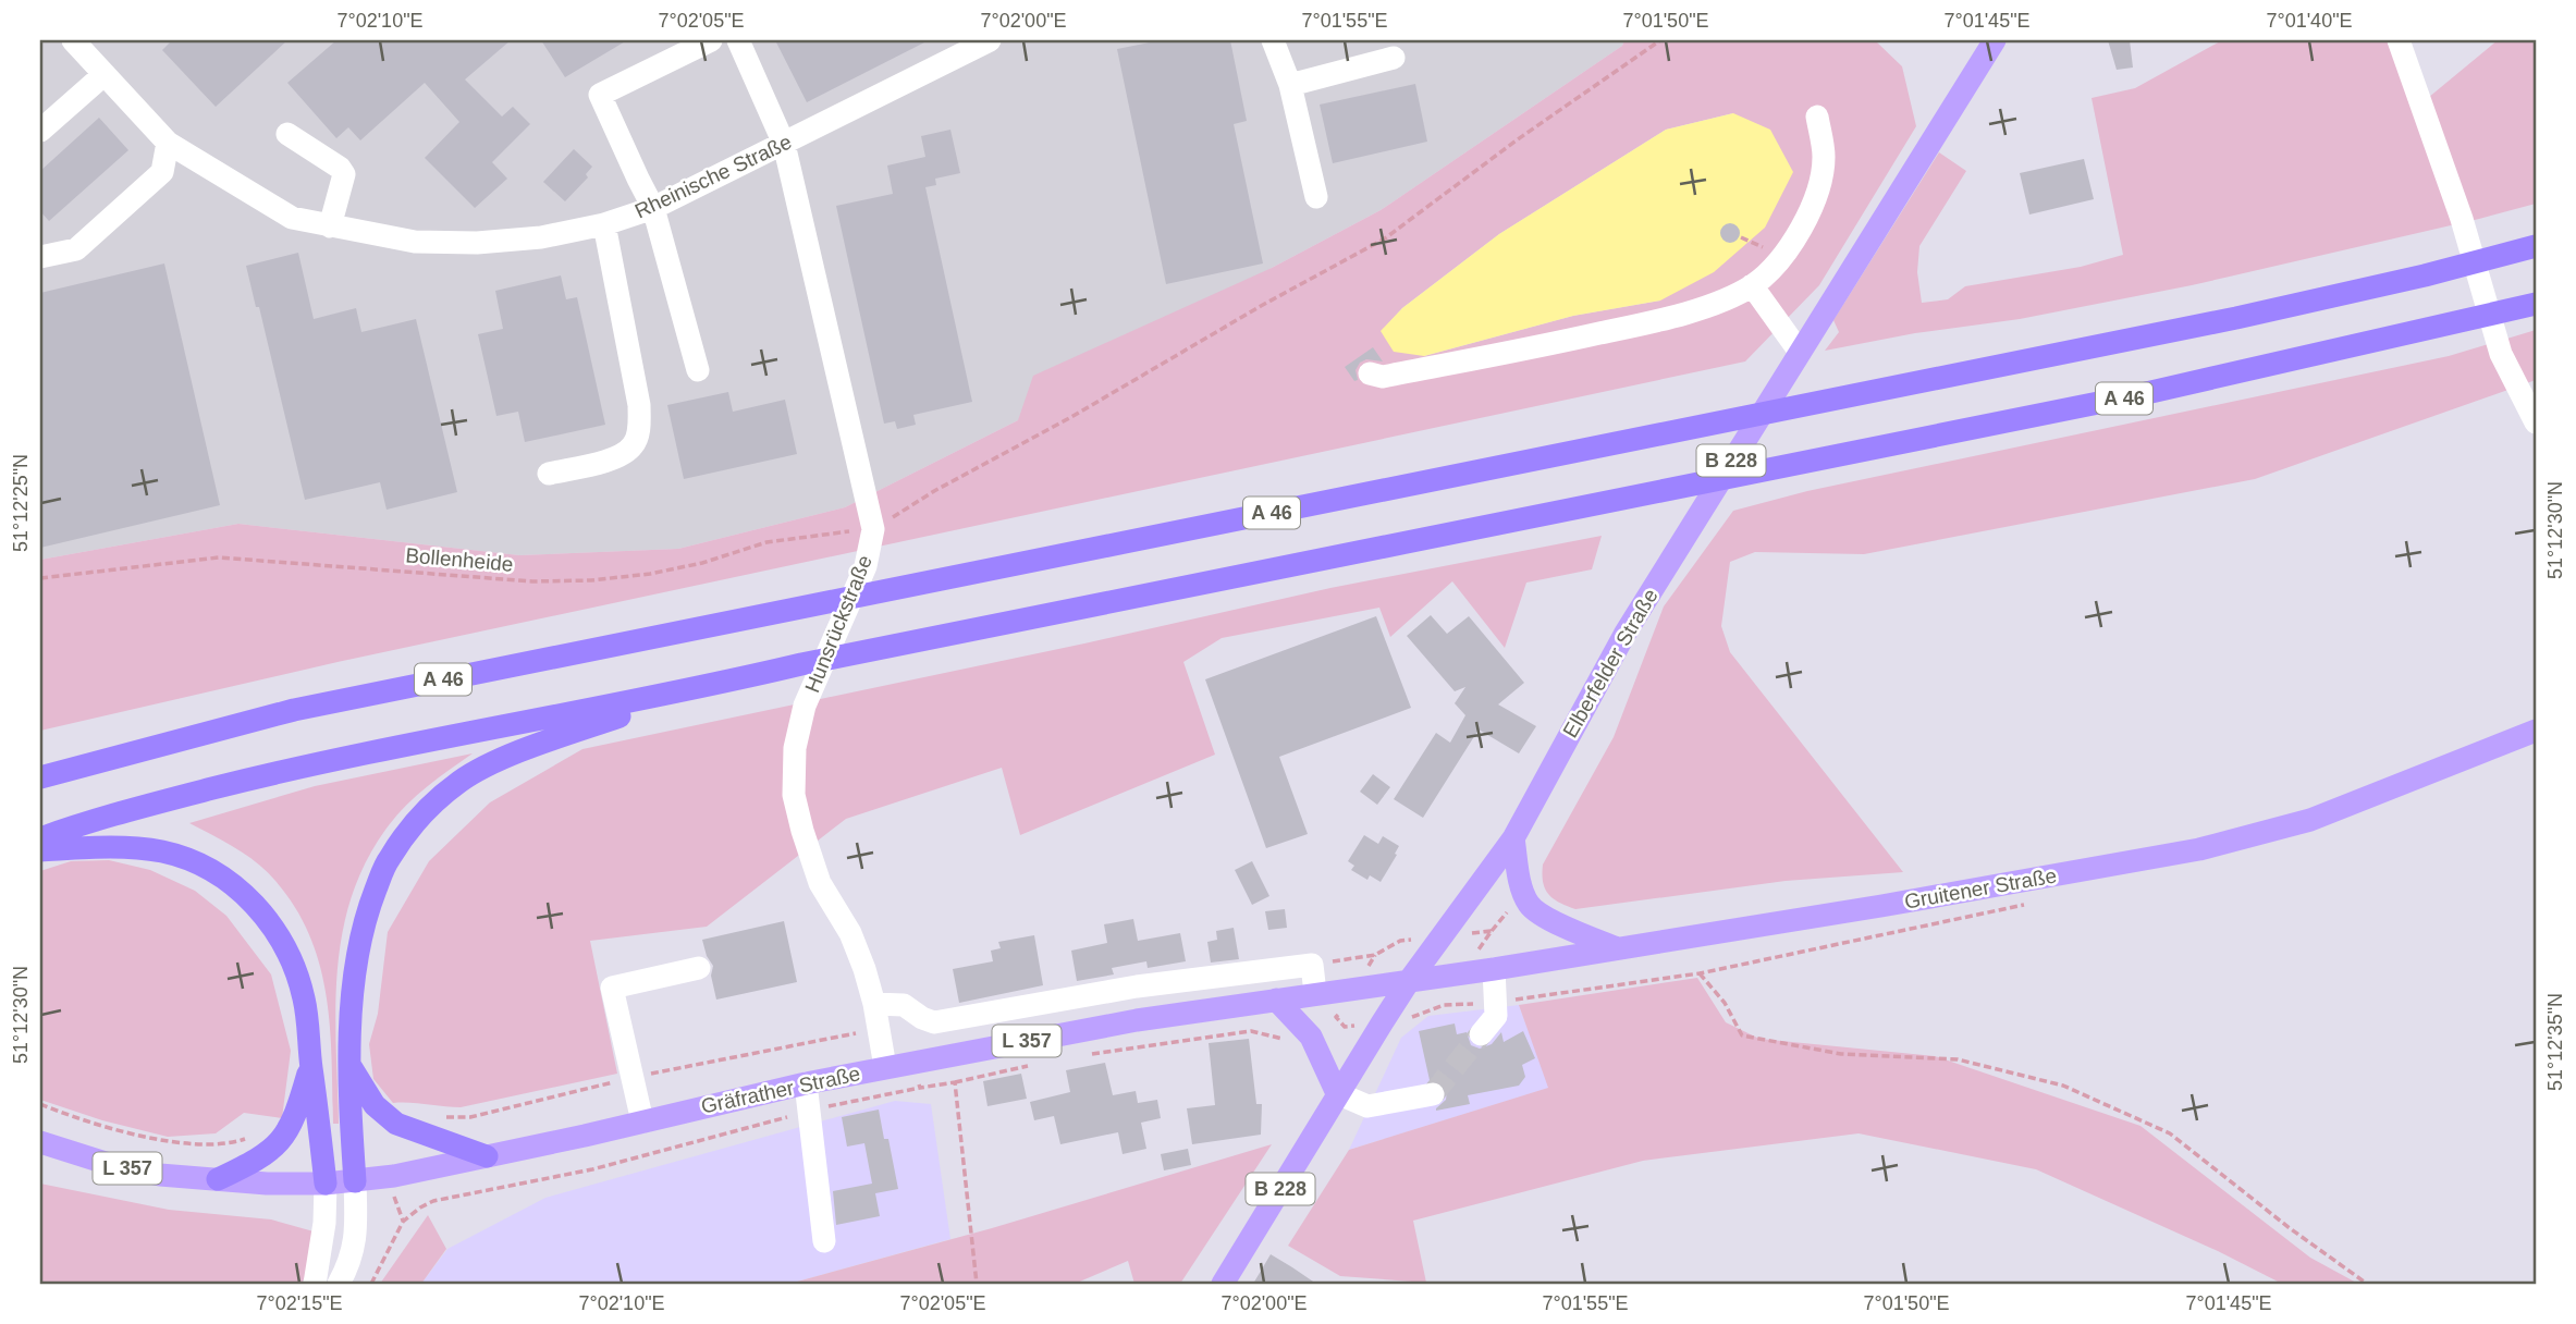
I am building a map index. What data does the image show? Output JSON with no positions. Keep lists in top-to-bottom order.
{
  "streets": {
    "highway": ["A 46"],
    "main road": [
      "B 228",
      "Elberfelder Straße",
      "Gruitener Straße",
      "L 357",
      "Gräfrather Straße"
    ],
    "street": ["Rheinische Straße", "Hunsrückstraße"],
    "path": ["Bollenheide"]
  },
  "crossings": [
    ["Rheinische Straße", "Hunsrückstraße"],
    ["Bollenheide", "Hunsrückstraße"],
    ["Hunsrückstraße", "Gräfrather Straße"],
    ["Elberfelder Straße", "Gruitener Straße"],
    ["Elberfelder Straße", "Gräfrather Straße"],
    ["Gruitener Straße", "Gräfrather Straße"],
    ["L 357", "Gräfrather Straße"]
  ],
  "coordinates": [
    "7°02'10\"E",
    "7°02'05\"E",
    "7°02'00\"E",
    "7°01'55\"E",
    "7°01'50\"E",
    "7°01'45\"E",
    "7°01'40\"E",
    "51°12'25\"N",
    "51°12'30\"N",
    "51°12'35\"N",
    "7°02'15\"E"
  ]
}
